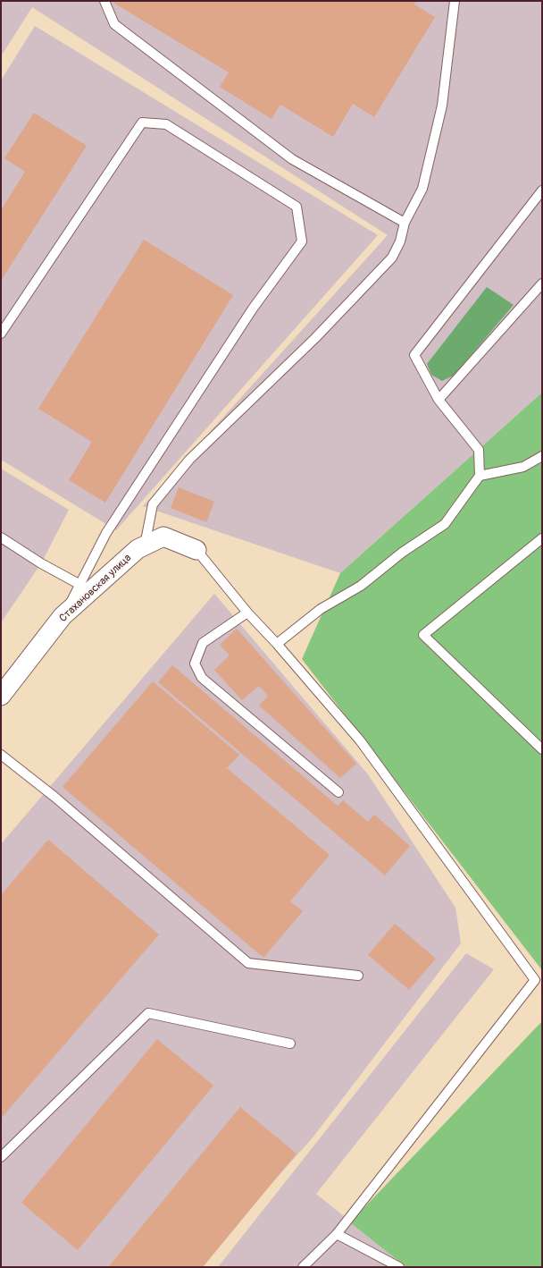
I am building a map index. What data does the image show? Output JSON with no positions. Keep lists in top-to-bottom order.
{
  "streets": {
    "street": ["Стахановская улица"]
  }
}
